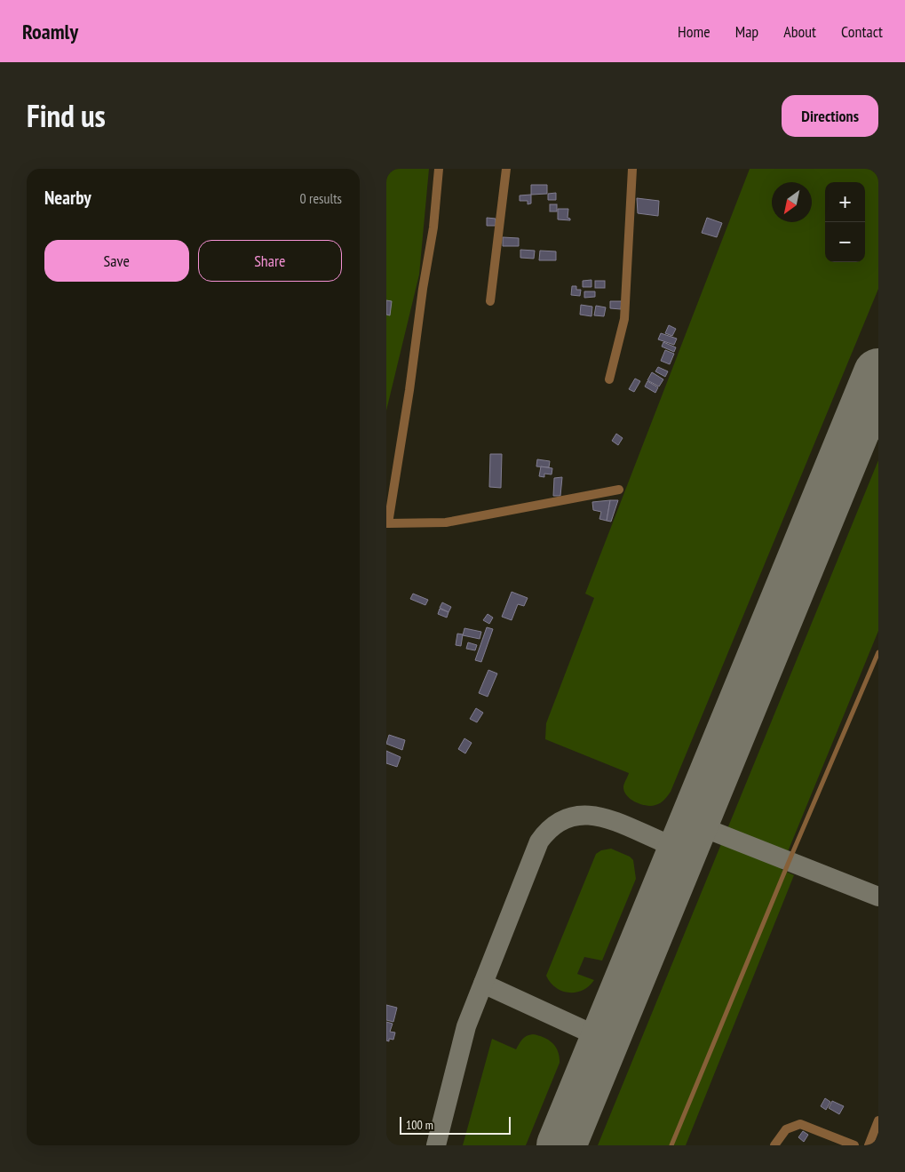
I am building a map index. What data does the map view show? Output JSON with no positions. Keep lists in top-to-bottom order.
{
  "scale_bar": "100 m",
  "north": "bottom left",
  "page": {
    "header": "Roamly",
    "nav": [
      "Home",
      "Map",
      "About",
      "Contact"
    ],
    "title": "Find us",
    "buttons": [
      "Directions",
      ["Save", "Share"]
    ],
    "heading": ["Nearby", "0 results"],
    "map_buttons": ["+", "−"],
    "scale": "100 m"
  }
}
